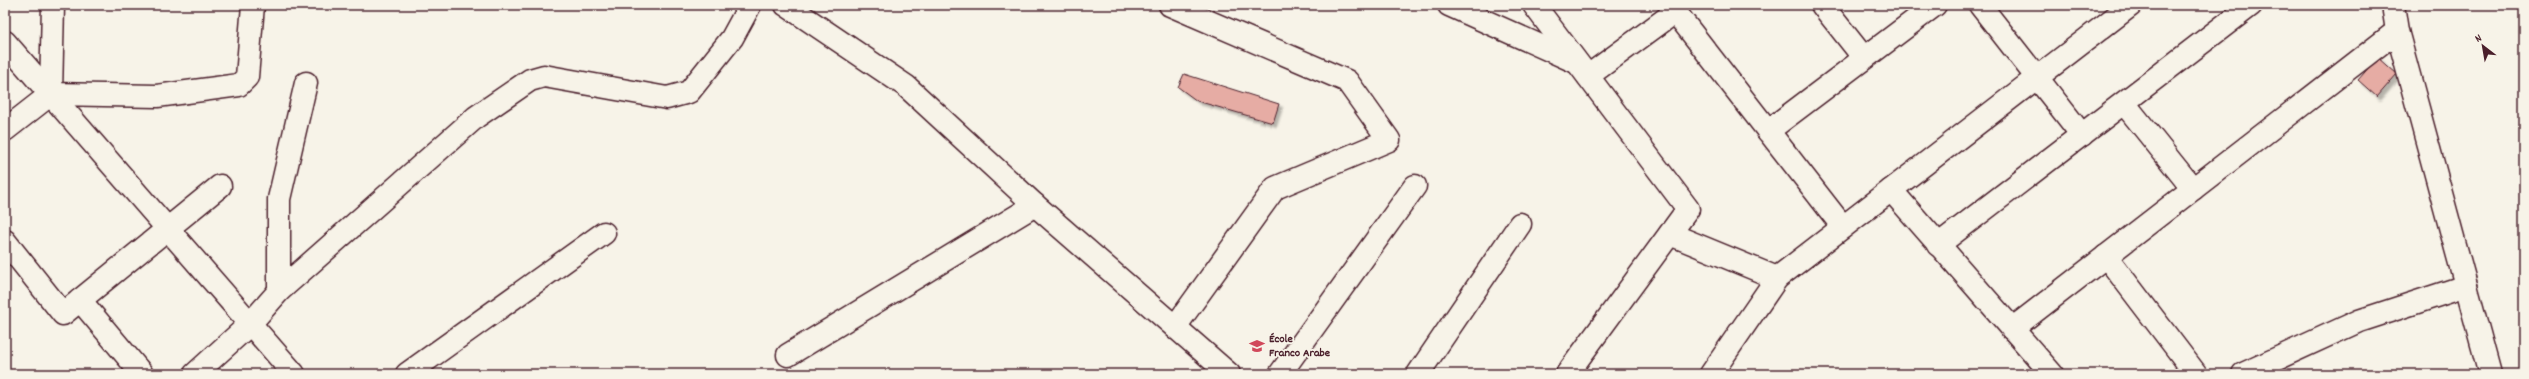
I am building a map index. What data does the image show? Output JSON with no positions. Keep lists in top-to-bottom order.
{
  "places": {
    "school or university": ["École Franco Arabe"]
  },
  "north": "top left"
}
